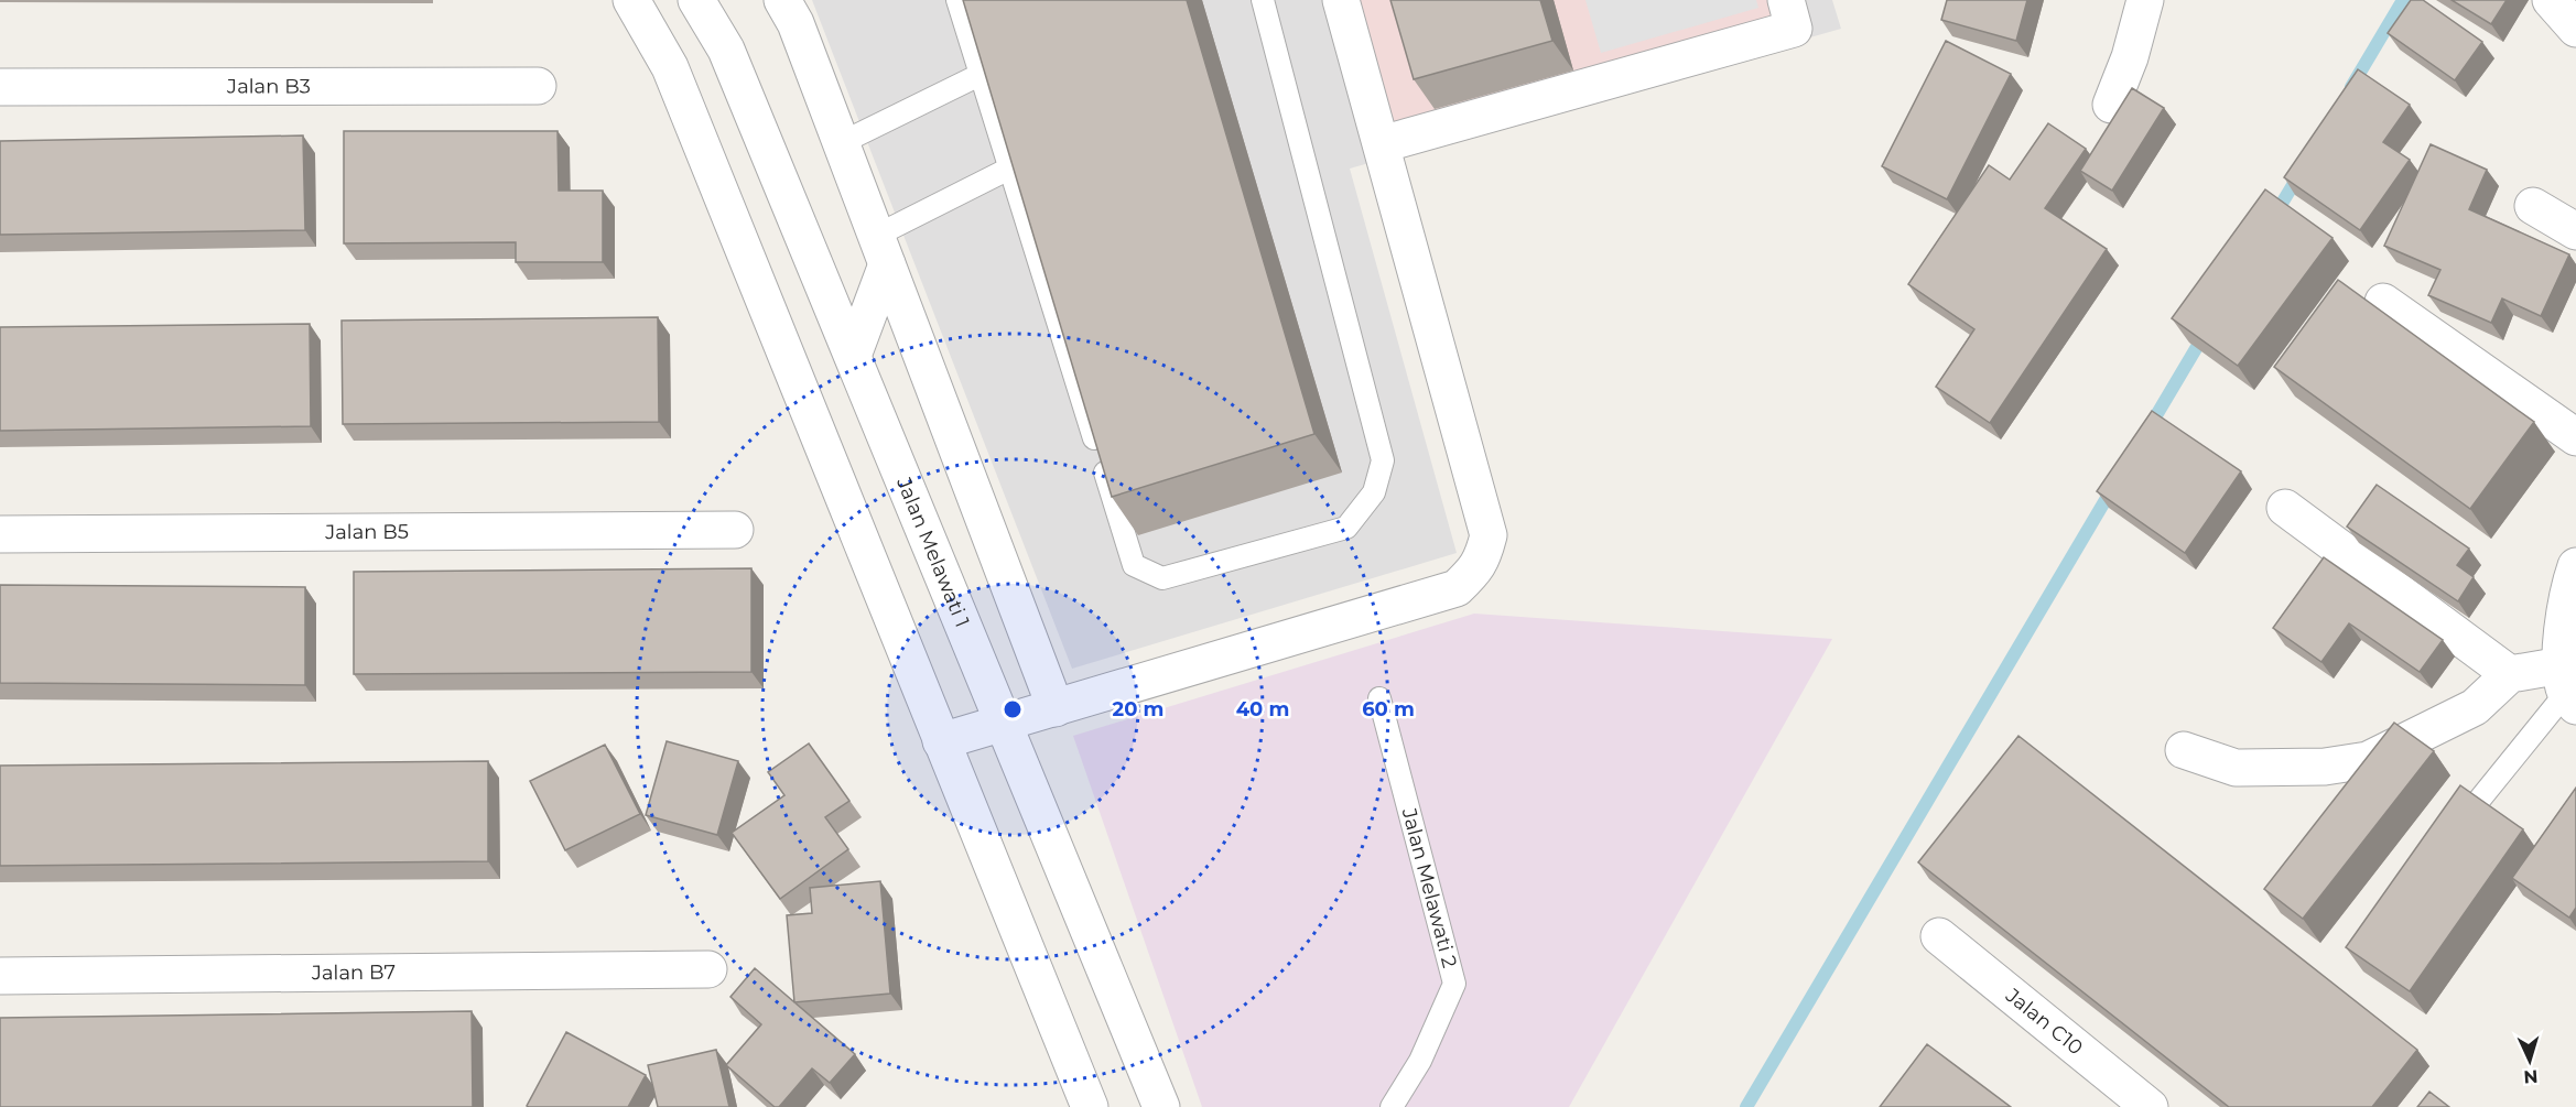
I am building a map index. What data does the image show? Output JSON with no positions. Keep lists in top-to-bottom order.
{
  "streets": {
    "street": [
      "Jalan B3",
      "Jalan B5",
      "Jalan Melawati 1",
      "Jalan B7",
      "Jalan C10"
    ],
    "lane": ["Jalan Melawati 2"]
  },
  "north": "bottom",
  "rings": ["20 m", "40 m", "60 m"]
}
